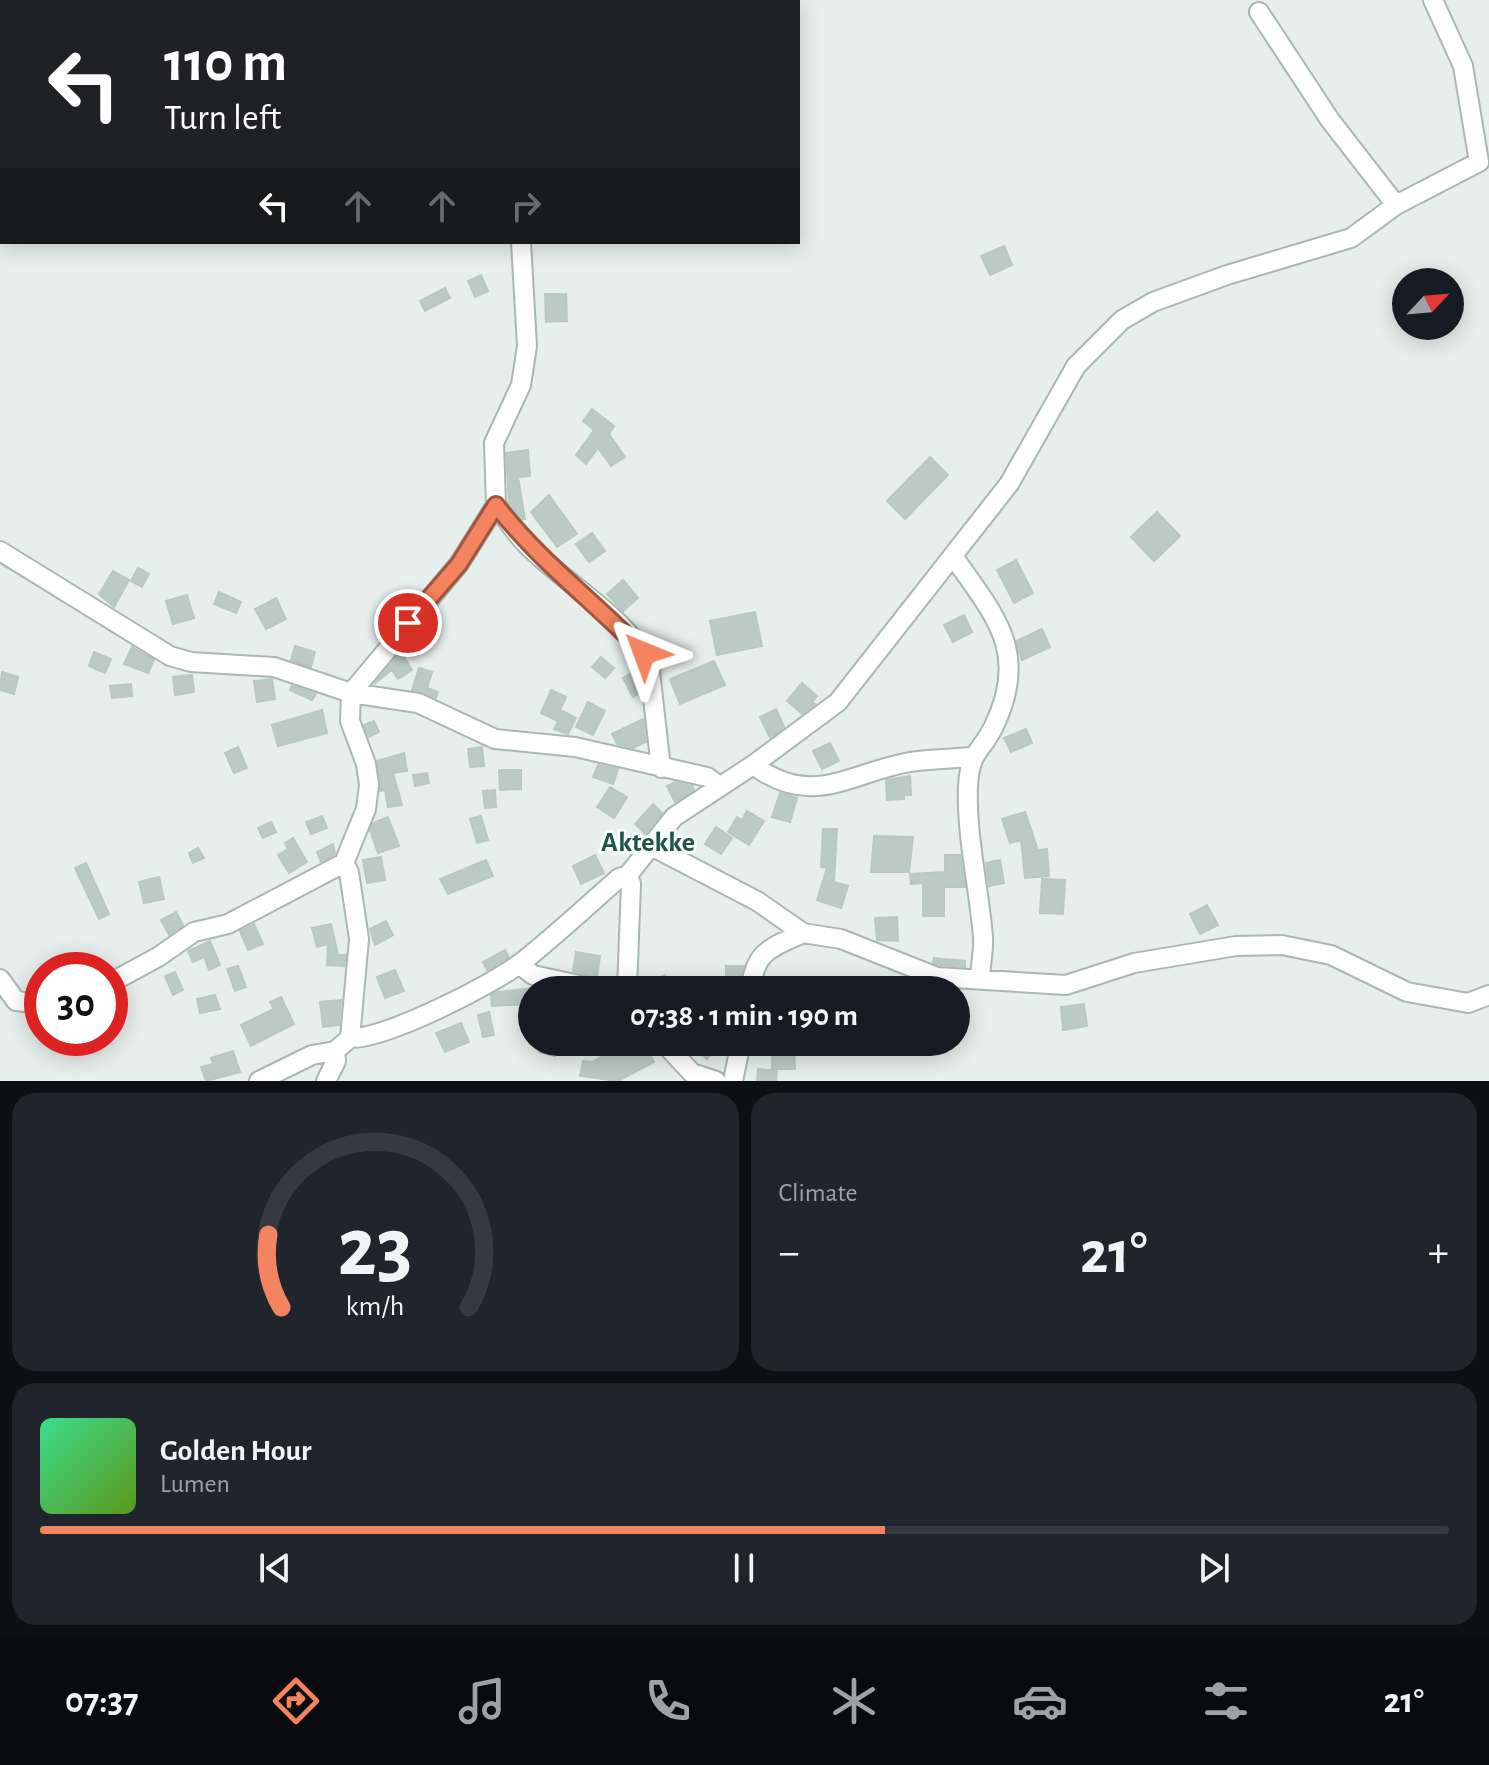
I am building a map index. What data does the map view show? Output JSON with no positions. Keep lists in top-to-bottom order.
{
  "districts": ["Aktekke"],
  "north": "top right",
  "page": {
    "turn": ["110 m", "Turn left"],
    "limit": "30",
    "trip": "07:38 · 1 min · 190 m",
    "tile": "Climate",
    "heat": ["−", "21°", "+"],
    "song": ["Golden Hour", "Lumen"],
    "tabs": ["07:37", "21°"],
    "gauge": ["23", "km/h"]
  }
}
